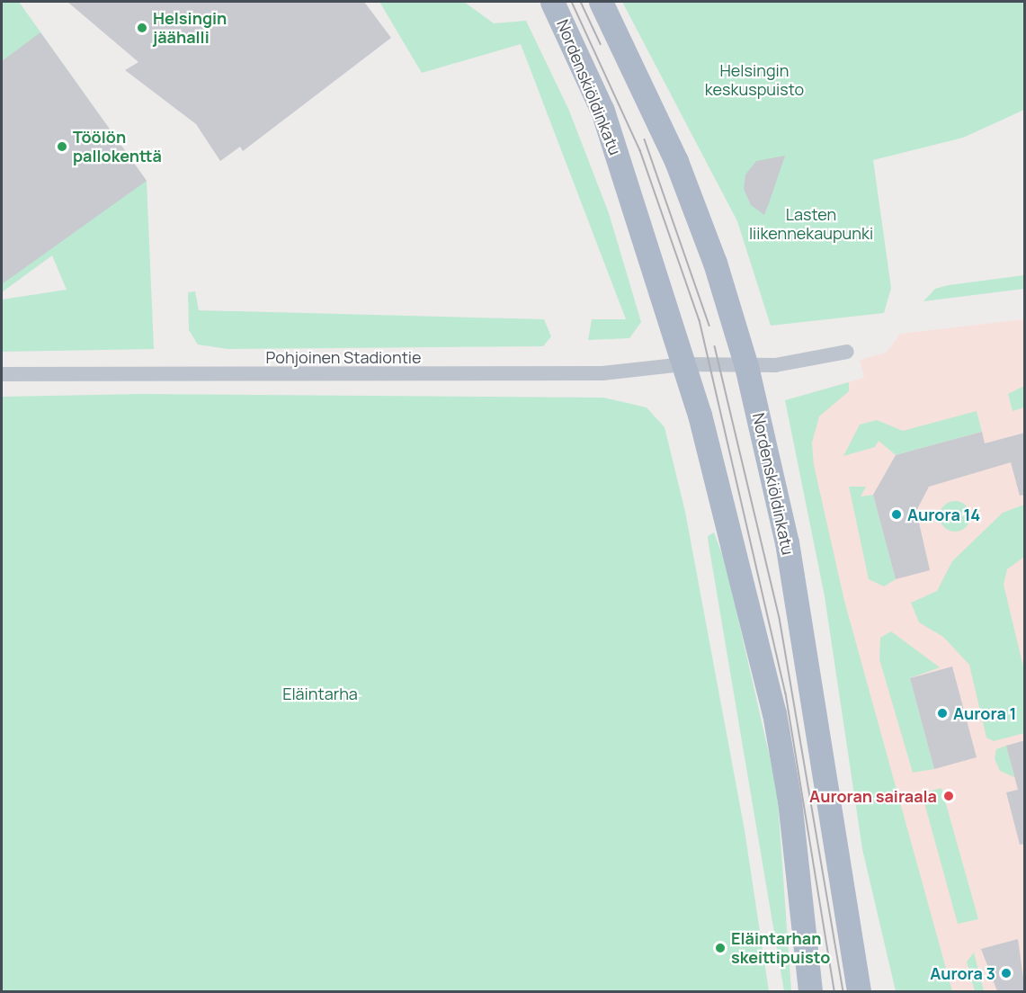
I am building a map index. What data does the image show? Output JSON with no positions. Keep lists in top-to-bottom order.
{
  "streets": {
    "main road": ["Nordenskiöldinkatu"],
    "street": ["Pohjoinen Stadiontie"]
  },
  "crossings": [
    ["Nordenskiöldinkatu", "Pohjoinen Stadiontie"]
  ],
  "parks": ["Helsingin keskuspuisto", "Lasten liikennekaupunki", "Eläintarha"],
  "places": [
    "Helsingin jäähalli",
    "Töölön pallokenttä",
    "Aurora 14",
    "Aurora 1",
    "Auroran sairaala",
    "Eläintarhan skeittipuisto",
    "Aurora 3"
  ]
}
